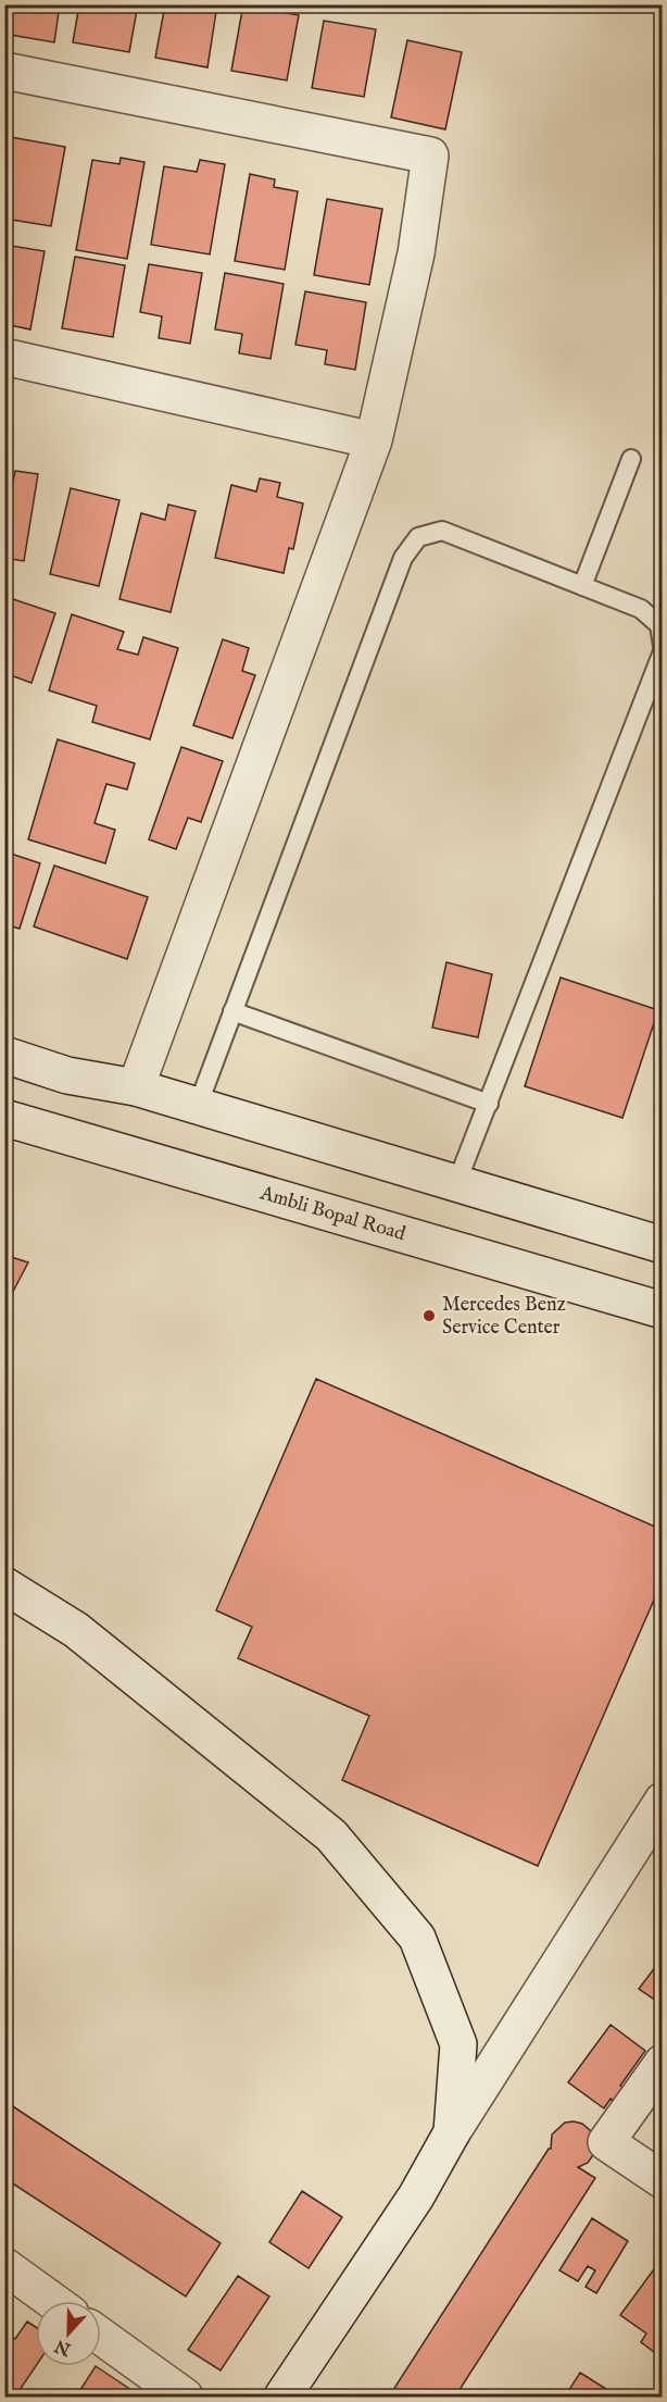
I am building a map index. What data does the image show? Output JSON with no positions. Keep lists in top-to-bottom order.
{
  "streets": {
    "street": ["Ambli Bopal Road"]
  },
  "places": ["Mercedes Benz Service Center"],
  "north": "bottom"
}
